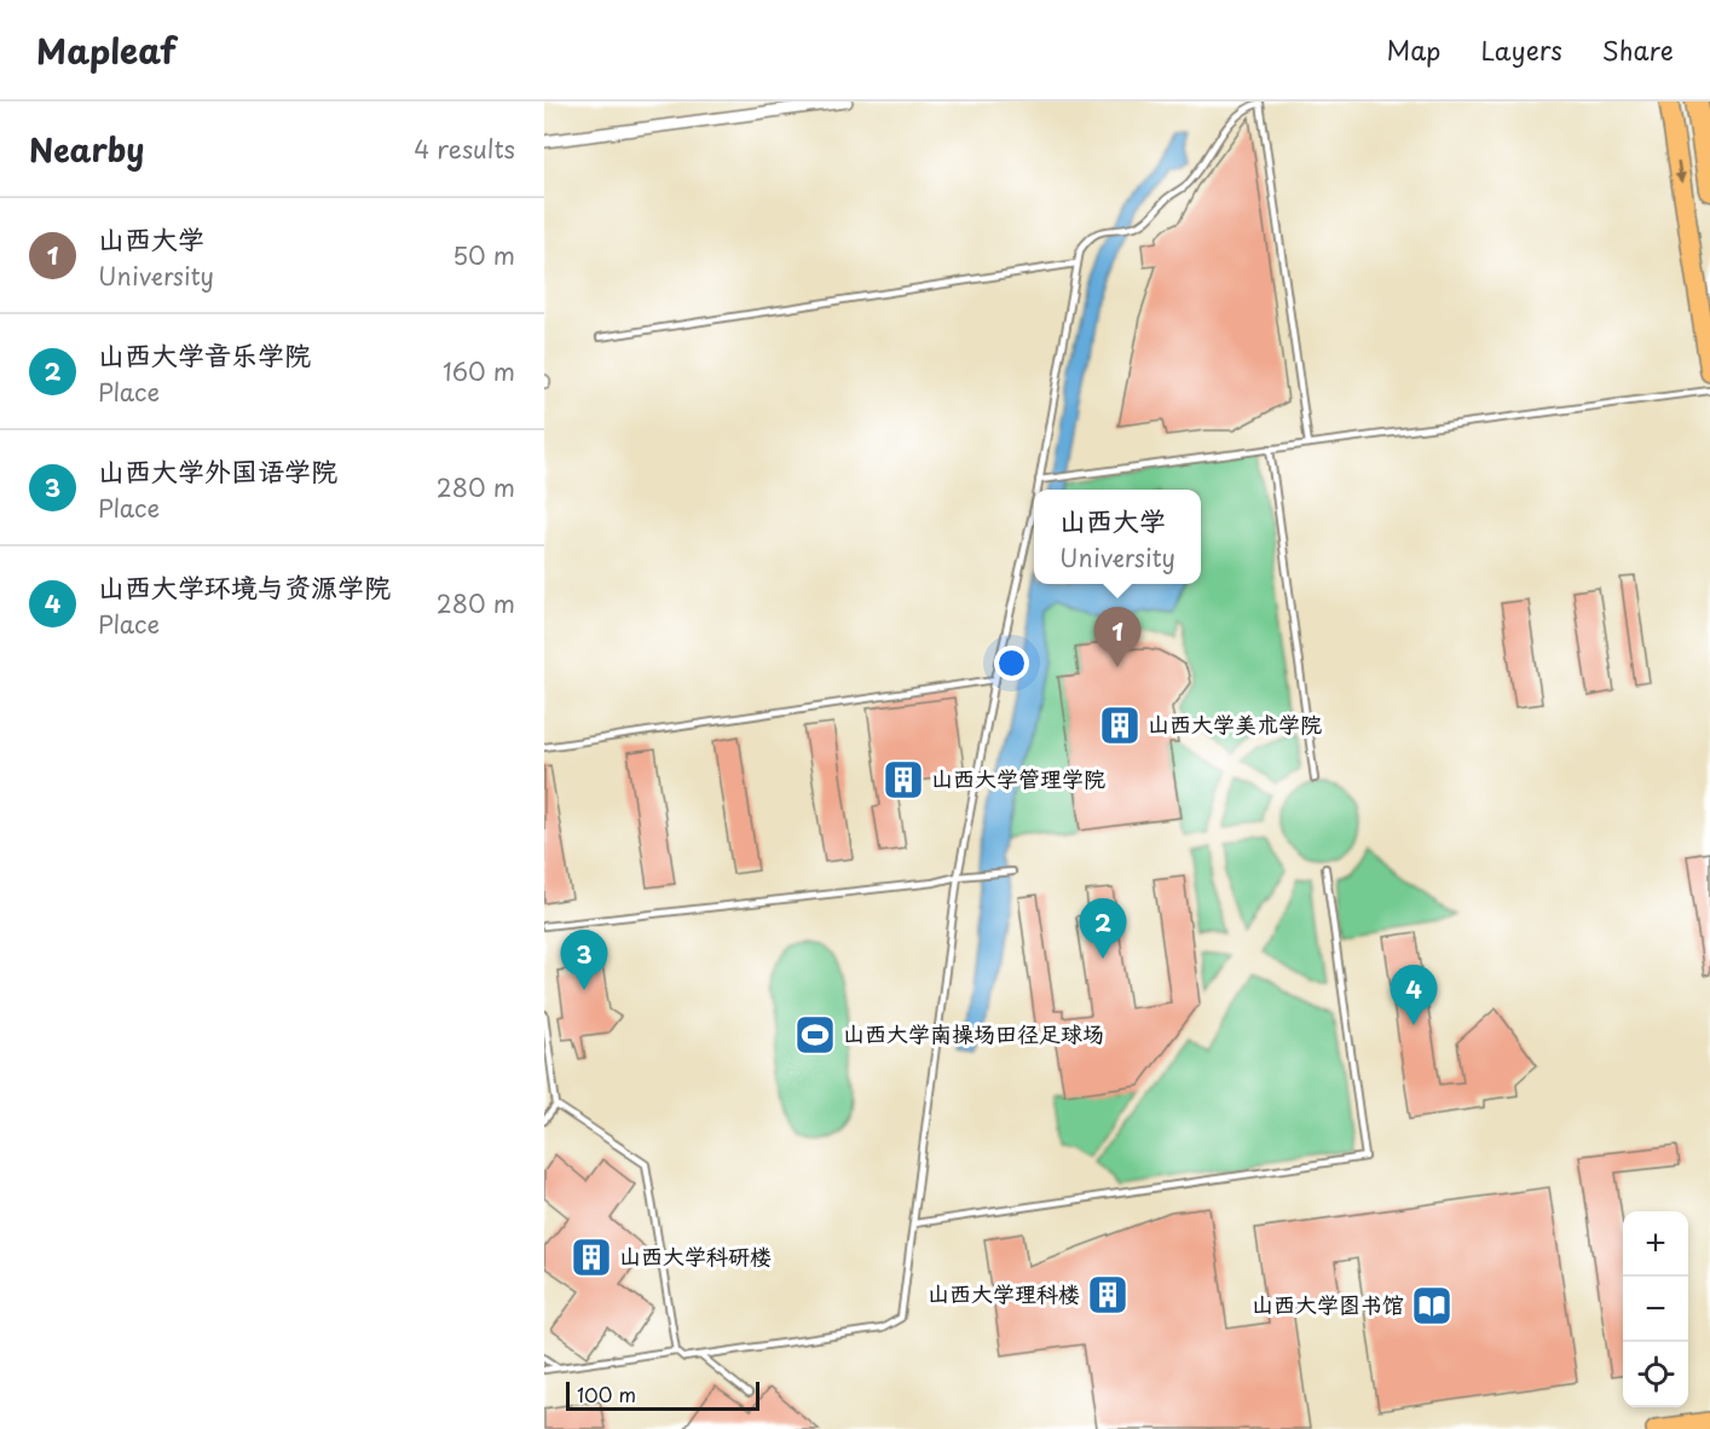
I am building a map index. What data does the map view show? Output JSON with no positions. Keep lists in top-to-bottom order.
{
  "places": {
    "building": [
      "山西大学美术学院",
      "山西大学管理学院",
      "山西大学科研楼",
      "山西大学理科楼"
    ],
    "sports": ["山西大学南操场田径足球场"],
    "library": ["山西大学图书馆"]
  },
  "scale_bar": "100 m",
  "page": {
    "header": "Mapleaf",
    "nav": ["Map", "Layers", "Share"],
    "heading": ["Nearby", "4 results"],
    "list": [
      {
        "mark": "1",
        "name": "山西大学",
        "note": "University",
        "value": "50 m"
      },
      {
        "mark": "2",
        "name": "山西大学音乐学院",
        "note": "Place",
        "value": "160 m"
      },
      {
        "mark": "3",
        "name": "山西大学外国语学院",
        "note": "Place",
        "value": "280 m"
      },
      {
        "mark": "4",
        "name": "山西大学环境与资源学院",
        "note": "Place",
        "value": "280 m"
      }
    ],
    "popup": ["山西大学", "University"],
    "pins": [
      "1",
      "2",
      "3",
      "4"
    ],
    "map_buttons": ["+", "−"],
    "scale": "100 m"
  }
}
